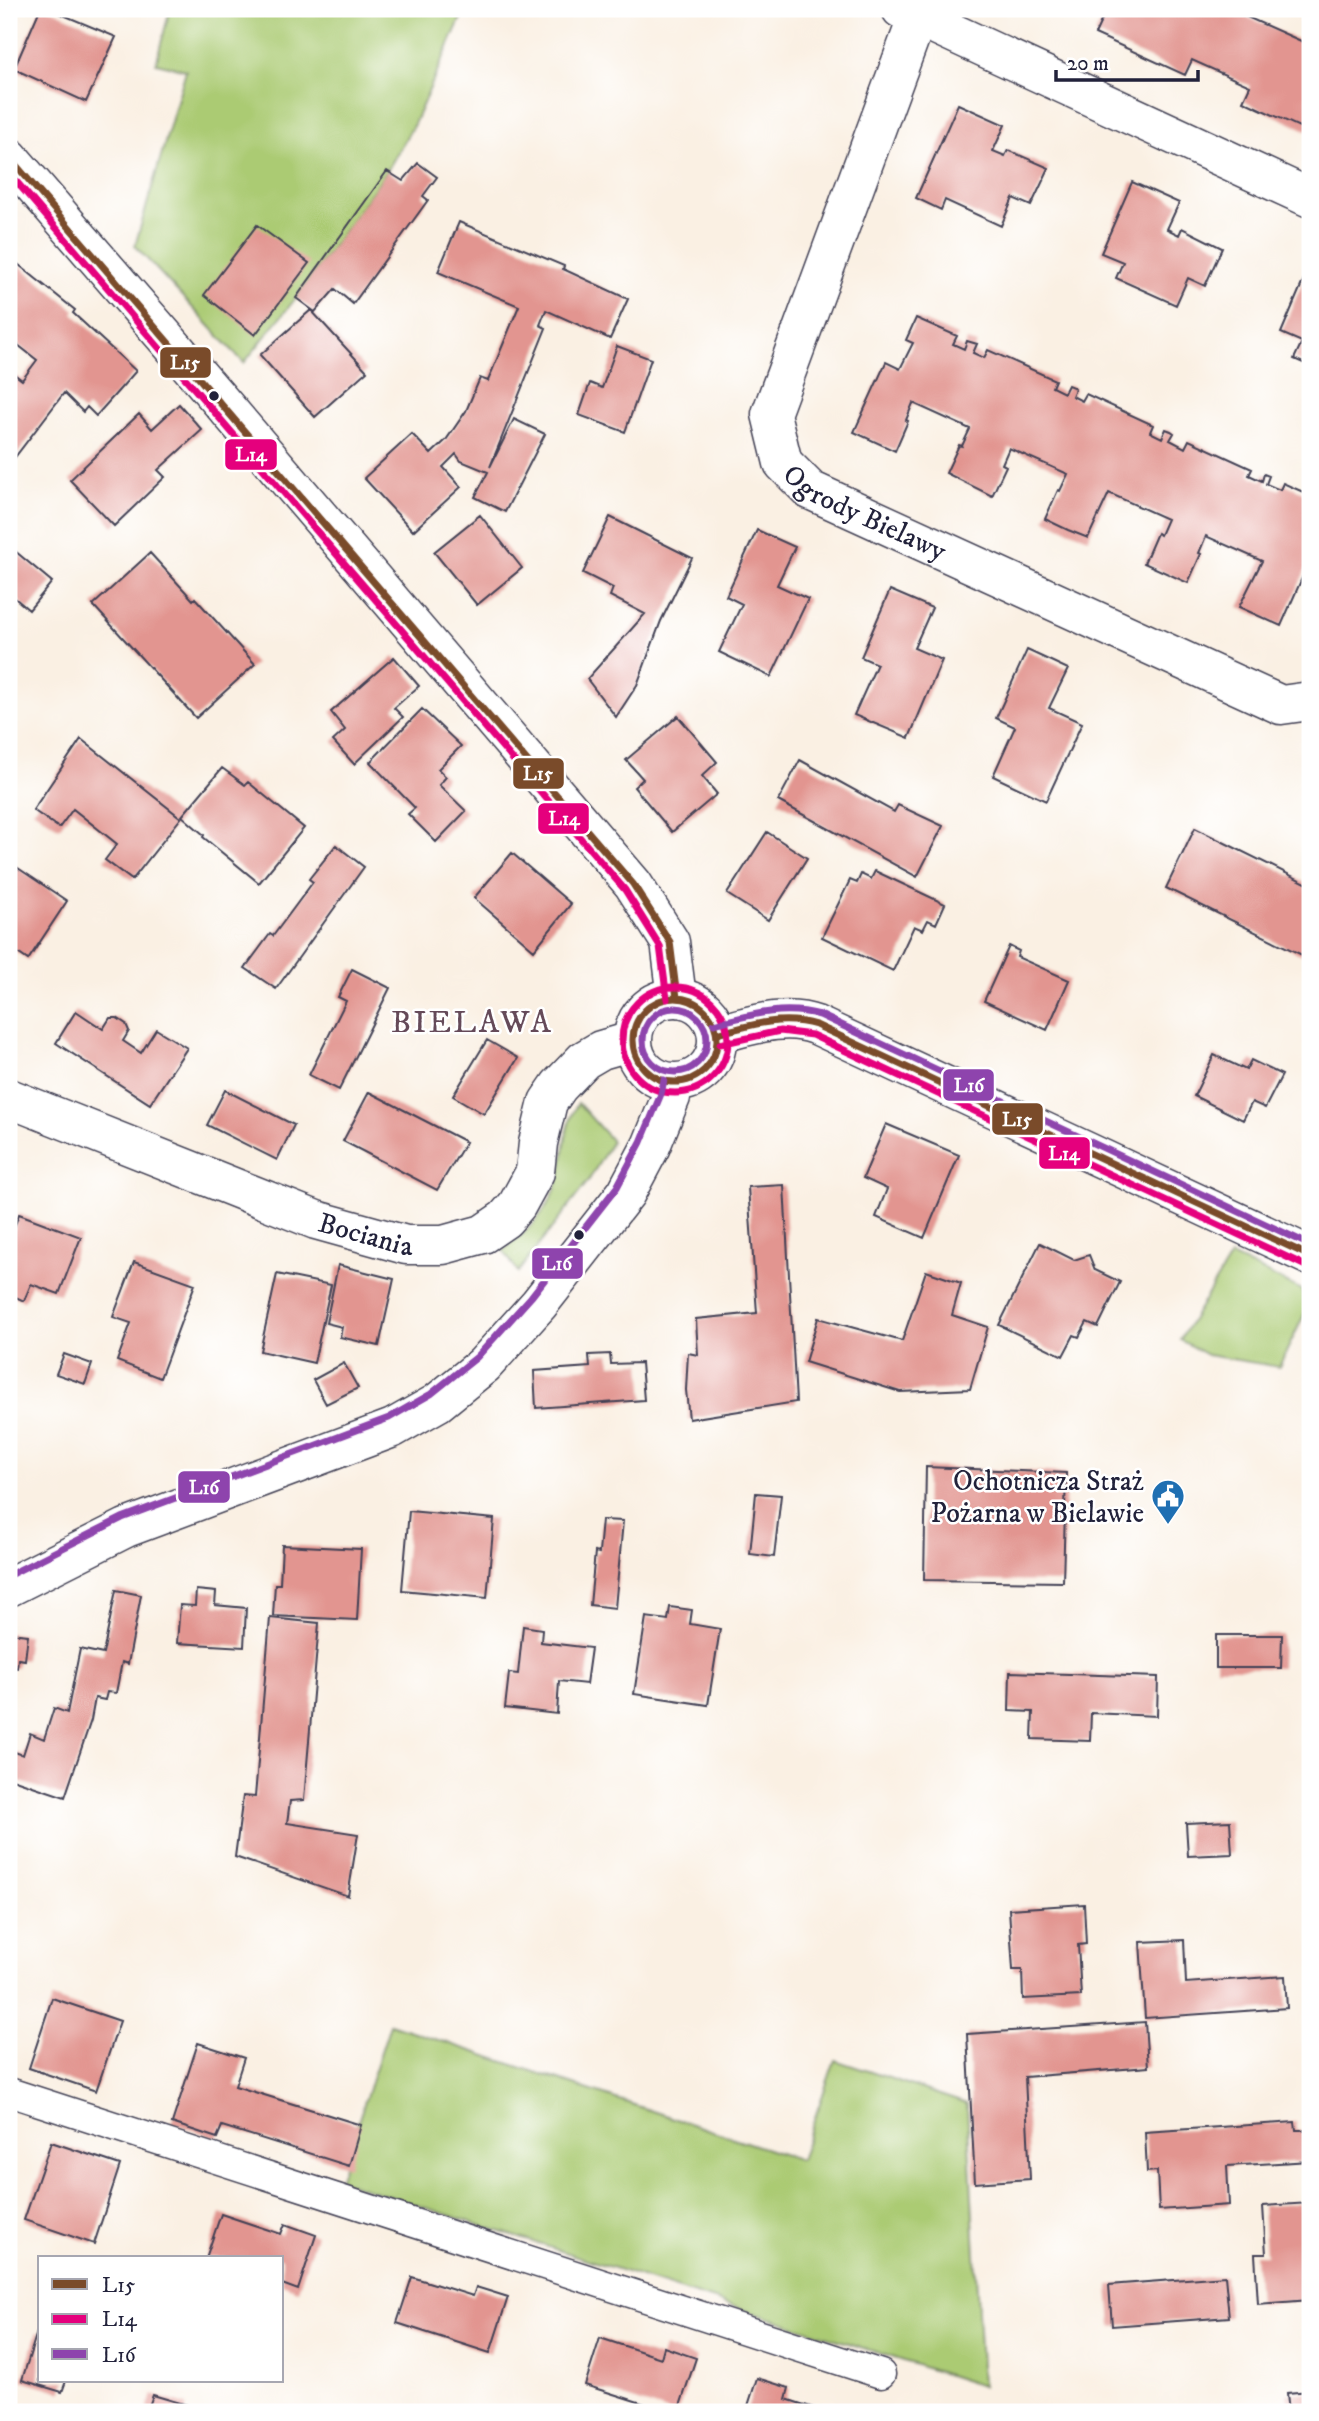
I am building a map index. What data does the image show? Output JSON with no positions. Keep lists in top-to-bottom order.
{
  "streets": {
    "street": ["Ogrody Bielawy", "Bociania"]
  },
  "districts": ["BIELAWA"],
  "places": {
    "public building": ["Ochotnicza Straż Pożarna w Bielawie"]
  },
  "lines": ["transit line L15", "transit line L14", "transit line L16"],
  "legend": ["L15", "L14", "L16"],
  "scale_bar": "20 m"
}
